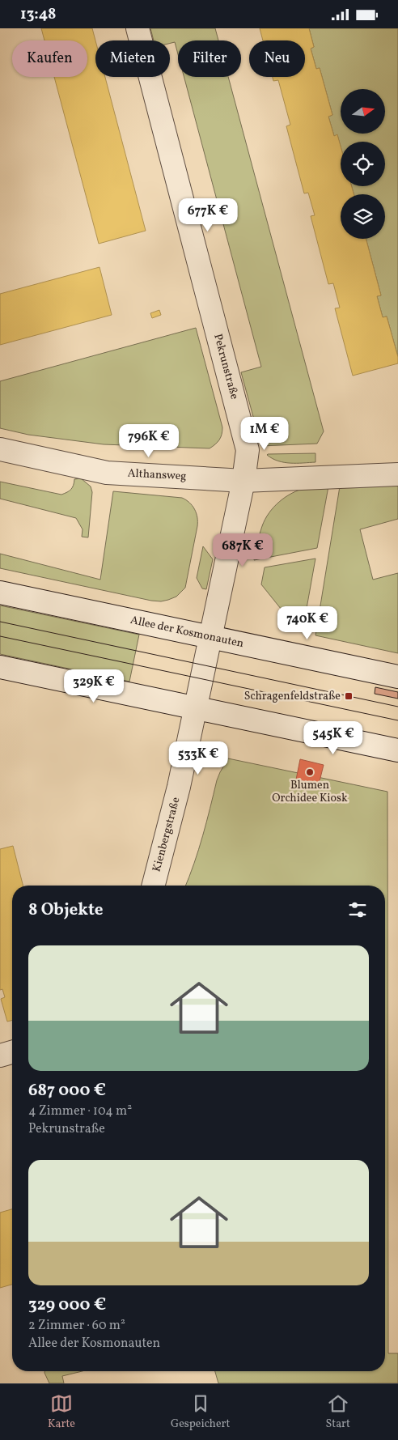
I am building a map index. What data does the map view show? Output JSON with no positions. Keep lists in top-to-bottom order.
{
  "streets": {
    "street": [
      "Pekrunstraße",
      "Althansweg",
      "Allee der Kosmonauten",
      "Kienbergstraße"
    ]
  },
  "crossings": [
    ["Pekrunstraße", "Althansweg"],
    ["Pekrunstraße", "Allee der Kosmonauten"],
    ["Pekrunstraße", "Kienbergstraße"]
  ],
  "places": {
    "transit": ["Schragenfeldstraße"],
    "other": ["Blumen Orchidee Kiosk"]
  },
  "north": "right",
  "page": {
    "status": "13:48",
    "chip": [
      "Kaufen",
      "Mieten",
      "Filter",
      "Neu"
    ],
    "price": [
      "677K €",
      "1M €",
      "796K €",
      "687K €",
      "740K €",
      "329K €",
      "545K €",
      "533K €"
    ],
    "heading": "8 Objekte",
    "list": [
      {
        "name": "687 000 €",
        "note": "4 Zimmer · 104 m² · Pekrunstraße"
      },
      {
        "name": "329 000 €",
        "note": "2 Zimmer · 60 m² · Allee der Kosmonauten"
      }
    ],
    "tabs": ["Karte", "Gespeichert", "Start"]
  }
}
